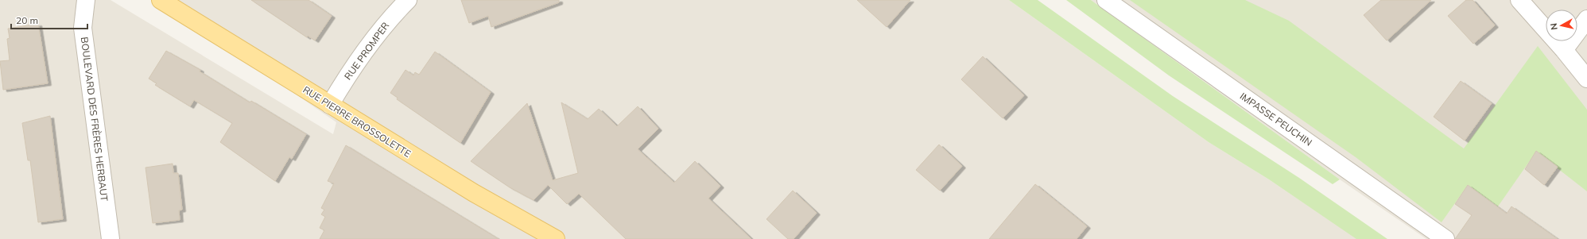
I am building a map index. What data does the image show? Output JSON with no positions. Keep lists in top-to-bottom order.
{
  "streets": {
    "main road": ["RUE PIERRE BROSSOLETTE"],
    "street": ["RUE PROMPER", "BOULEVARD DES FRÈRES HERBAUT", "IMPASSE PEUCHIN"]
  },
  "crossings": [
    ["RUE PROMPER", "RUE PIERRE BROSSOLETTE"]
  ],
  "scale_bar": "20 m",
  "north": "left"
}
